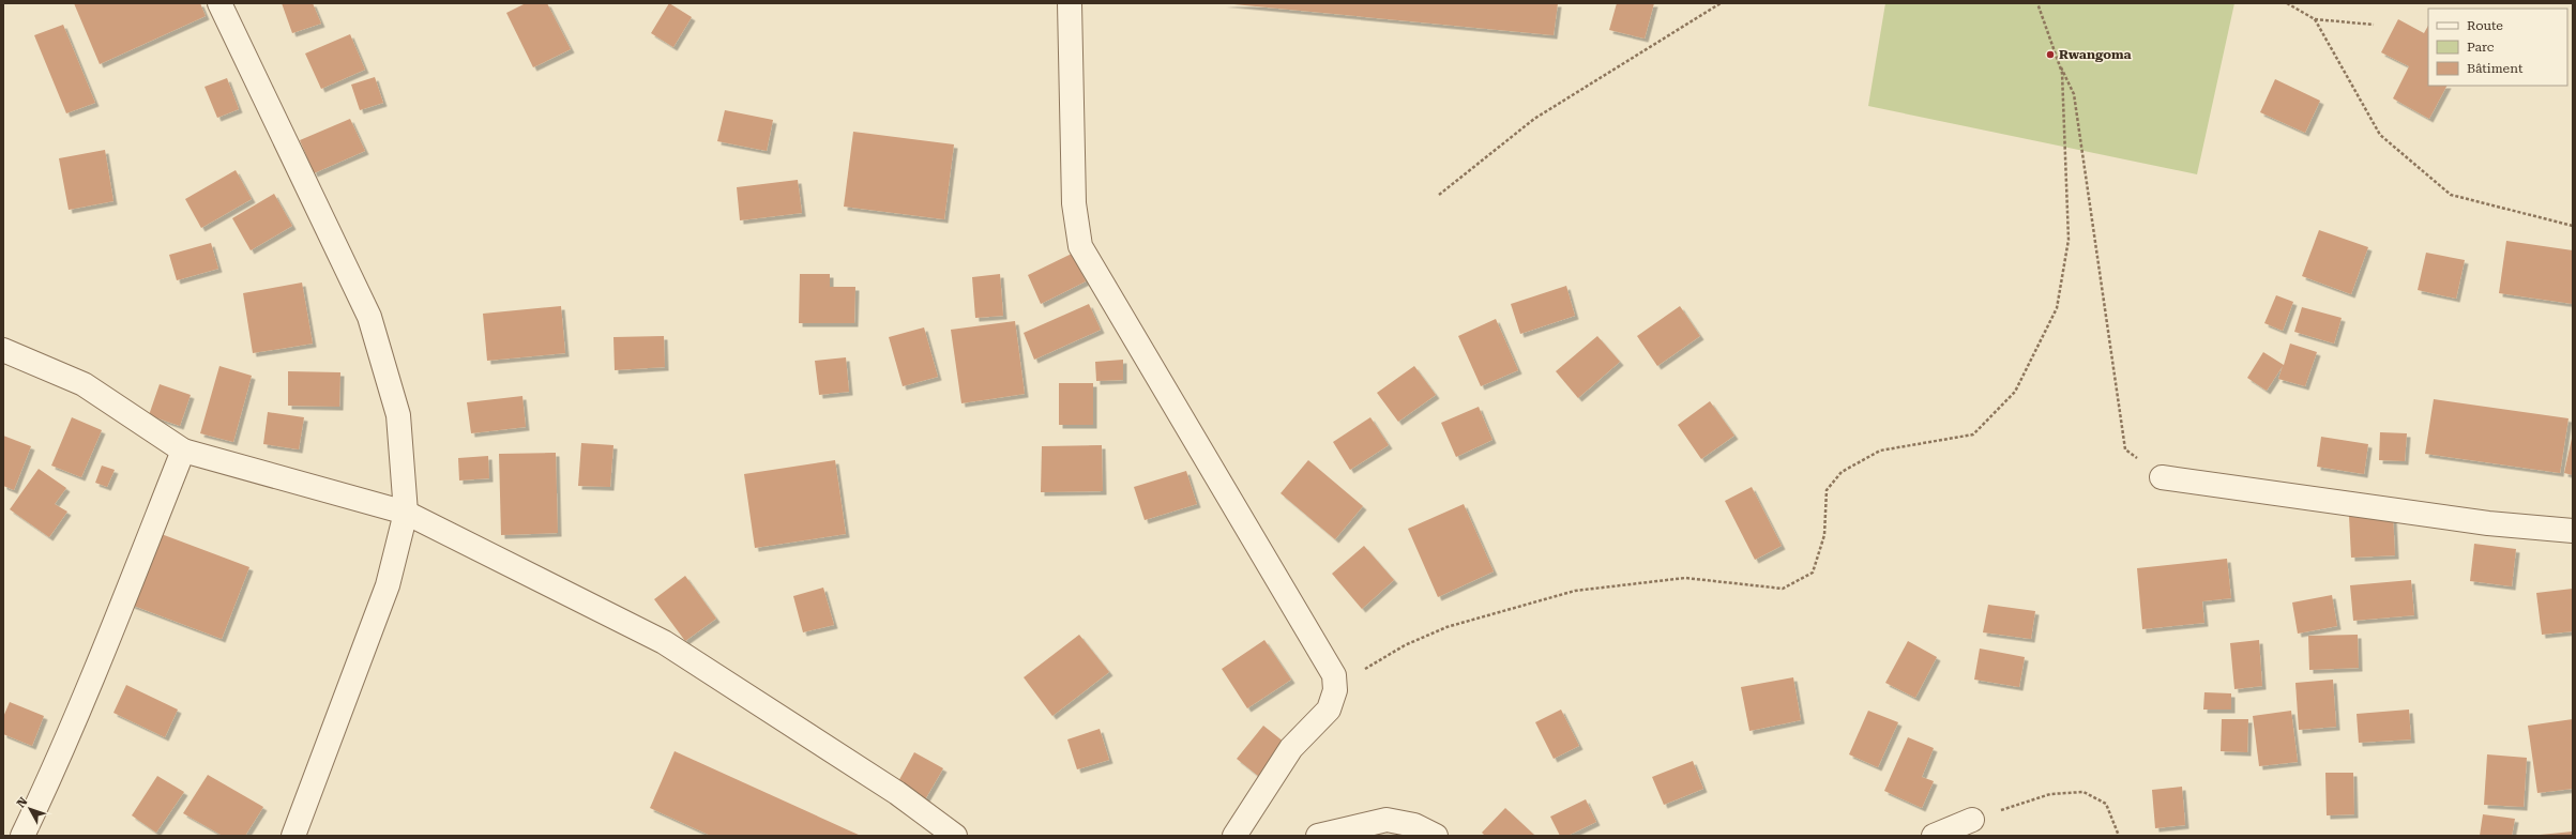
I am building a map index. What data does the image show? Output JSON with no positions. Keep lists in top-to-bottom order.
{
  "places": ["Rwangoma"],
  "legend": ["Route", "Parc", "Bâtiment"],
  "north": "top left"
}
